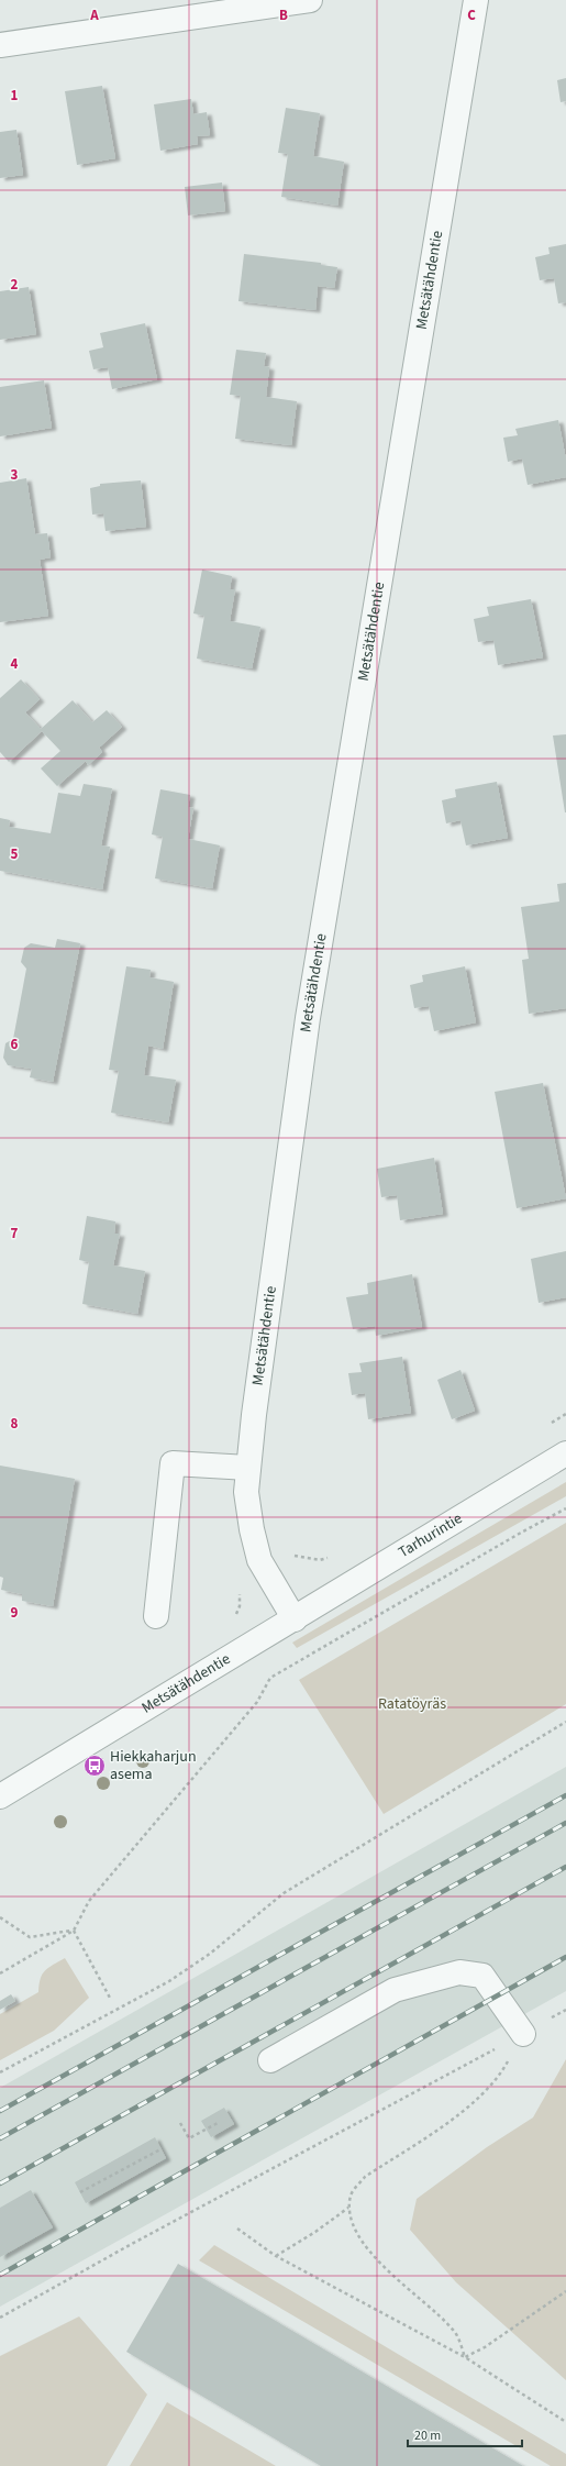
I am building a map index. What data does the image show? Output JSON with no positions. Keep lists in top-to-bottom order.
{
  "streets": {
    "street": ["Metsätähdentie", "Tarhurintie"]
  },
  "crossings": [
    ["Metsätähdentie", "Tarhurintie"]
  ],
  "parks": ["Ratatöyräs"],
  "places": {
    "bus stop": ["Hiekkaharjun asema"]
  },
  "scale_bar": "20 m",
  "grid": {
    "columns": ["A", "B", "C"],
    "rows": [
      "1",
      "2",
      "3",
      "4",
      "5",
      "6",
      "7",
      "8",
      "9"
    ]
  }
}
